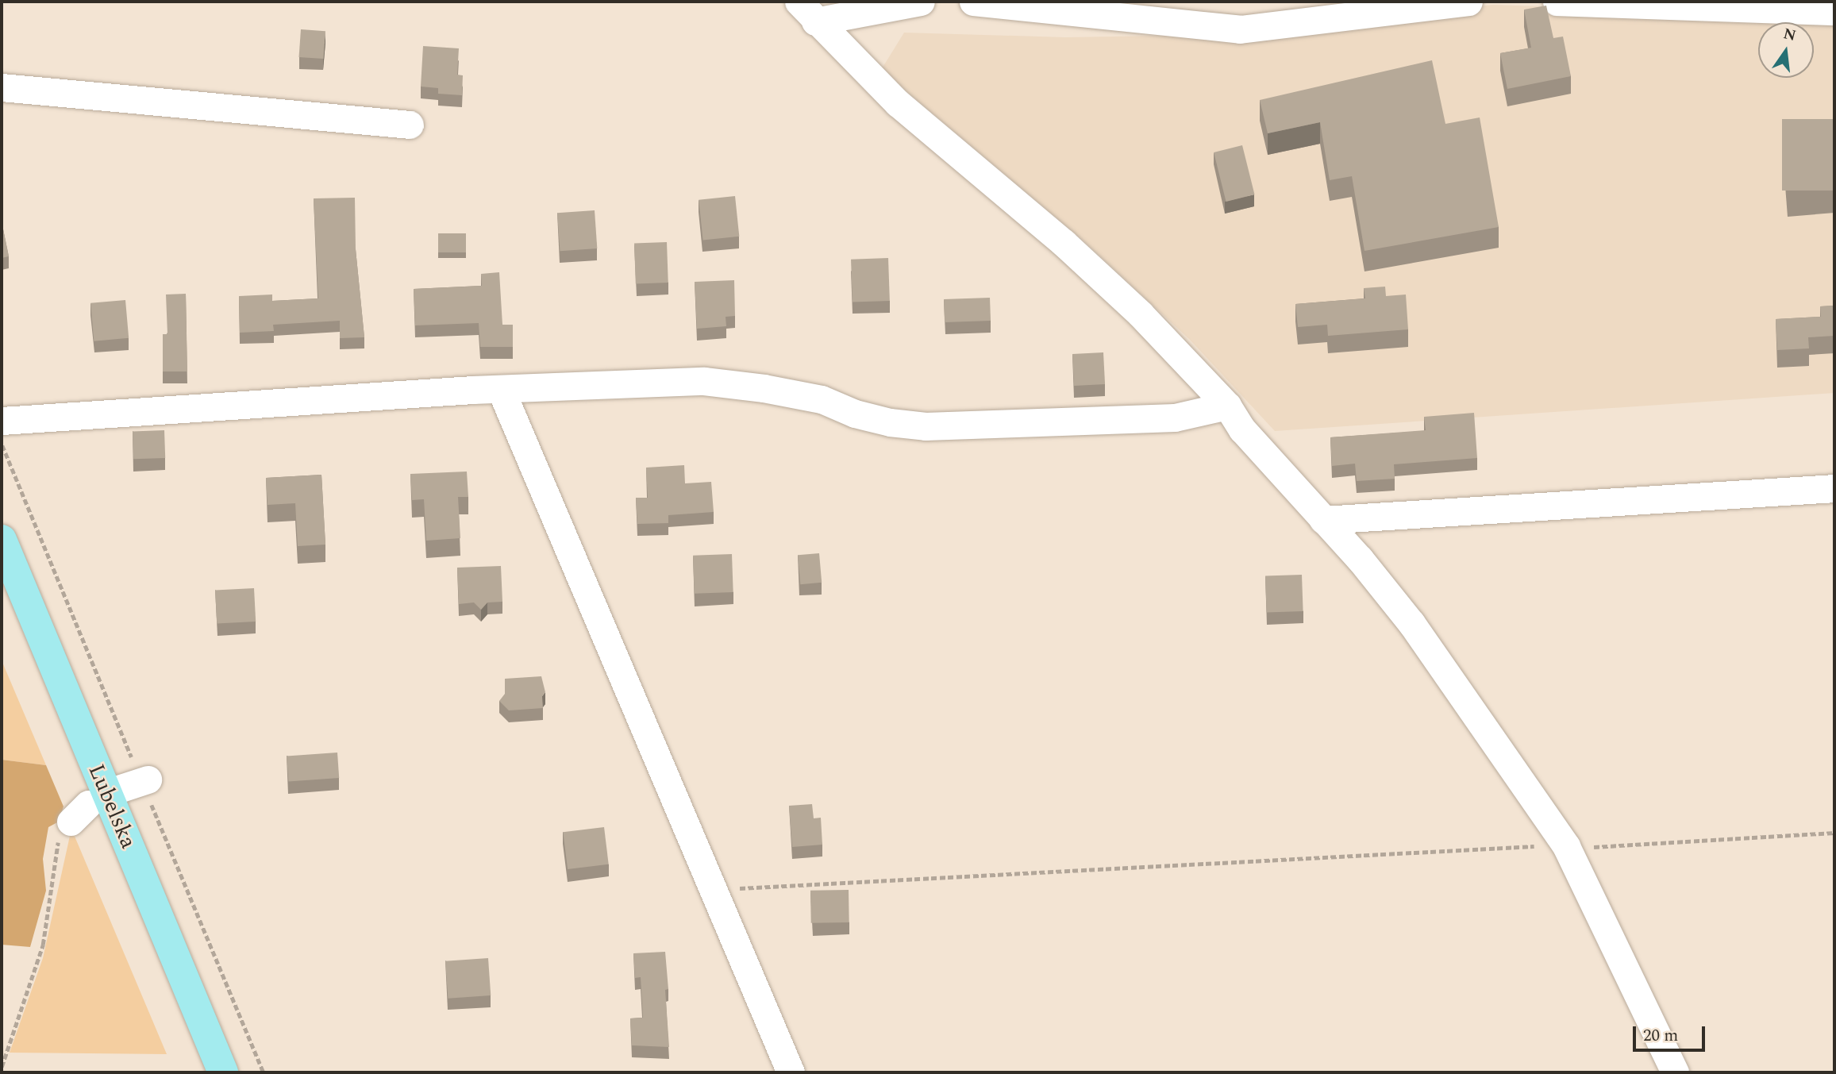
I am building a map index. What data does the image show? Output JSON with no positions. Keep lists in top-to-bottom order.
{
  "streets": {
    "main road": ["Lubelska"]
  },
  "scale_bar": "20 m",
  "north": "top"
}
